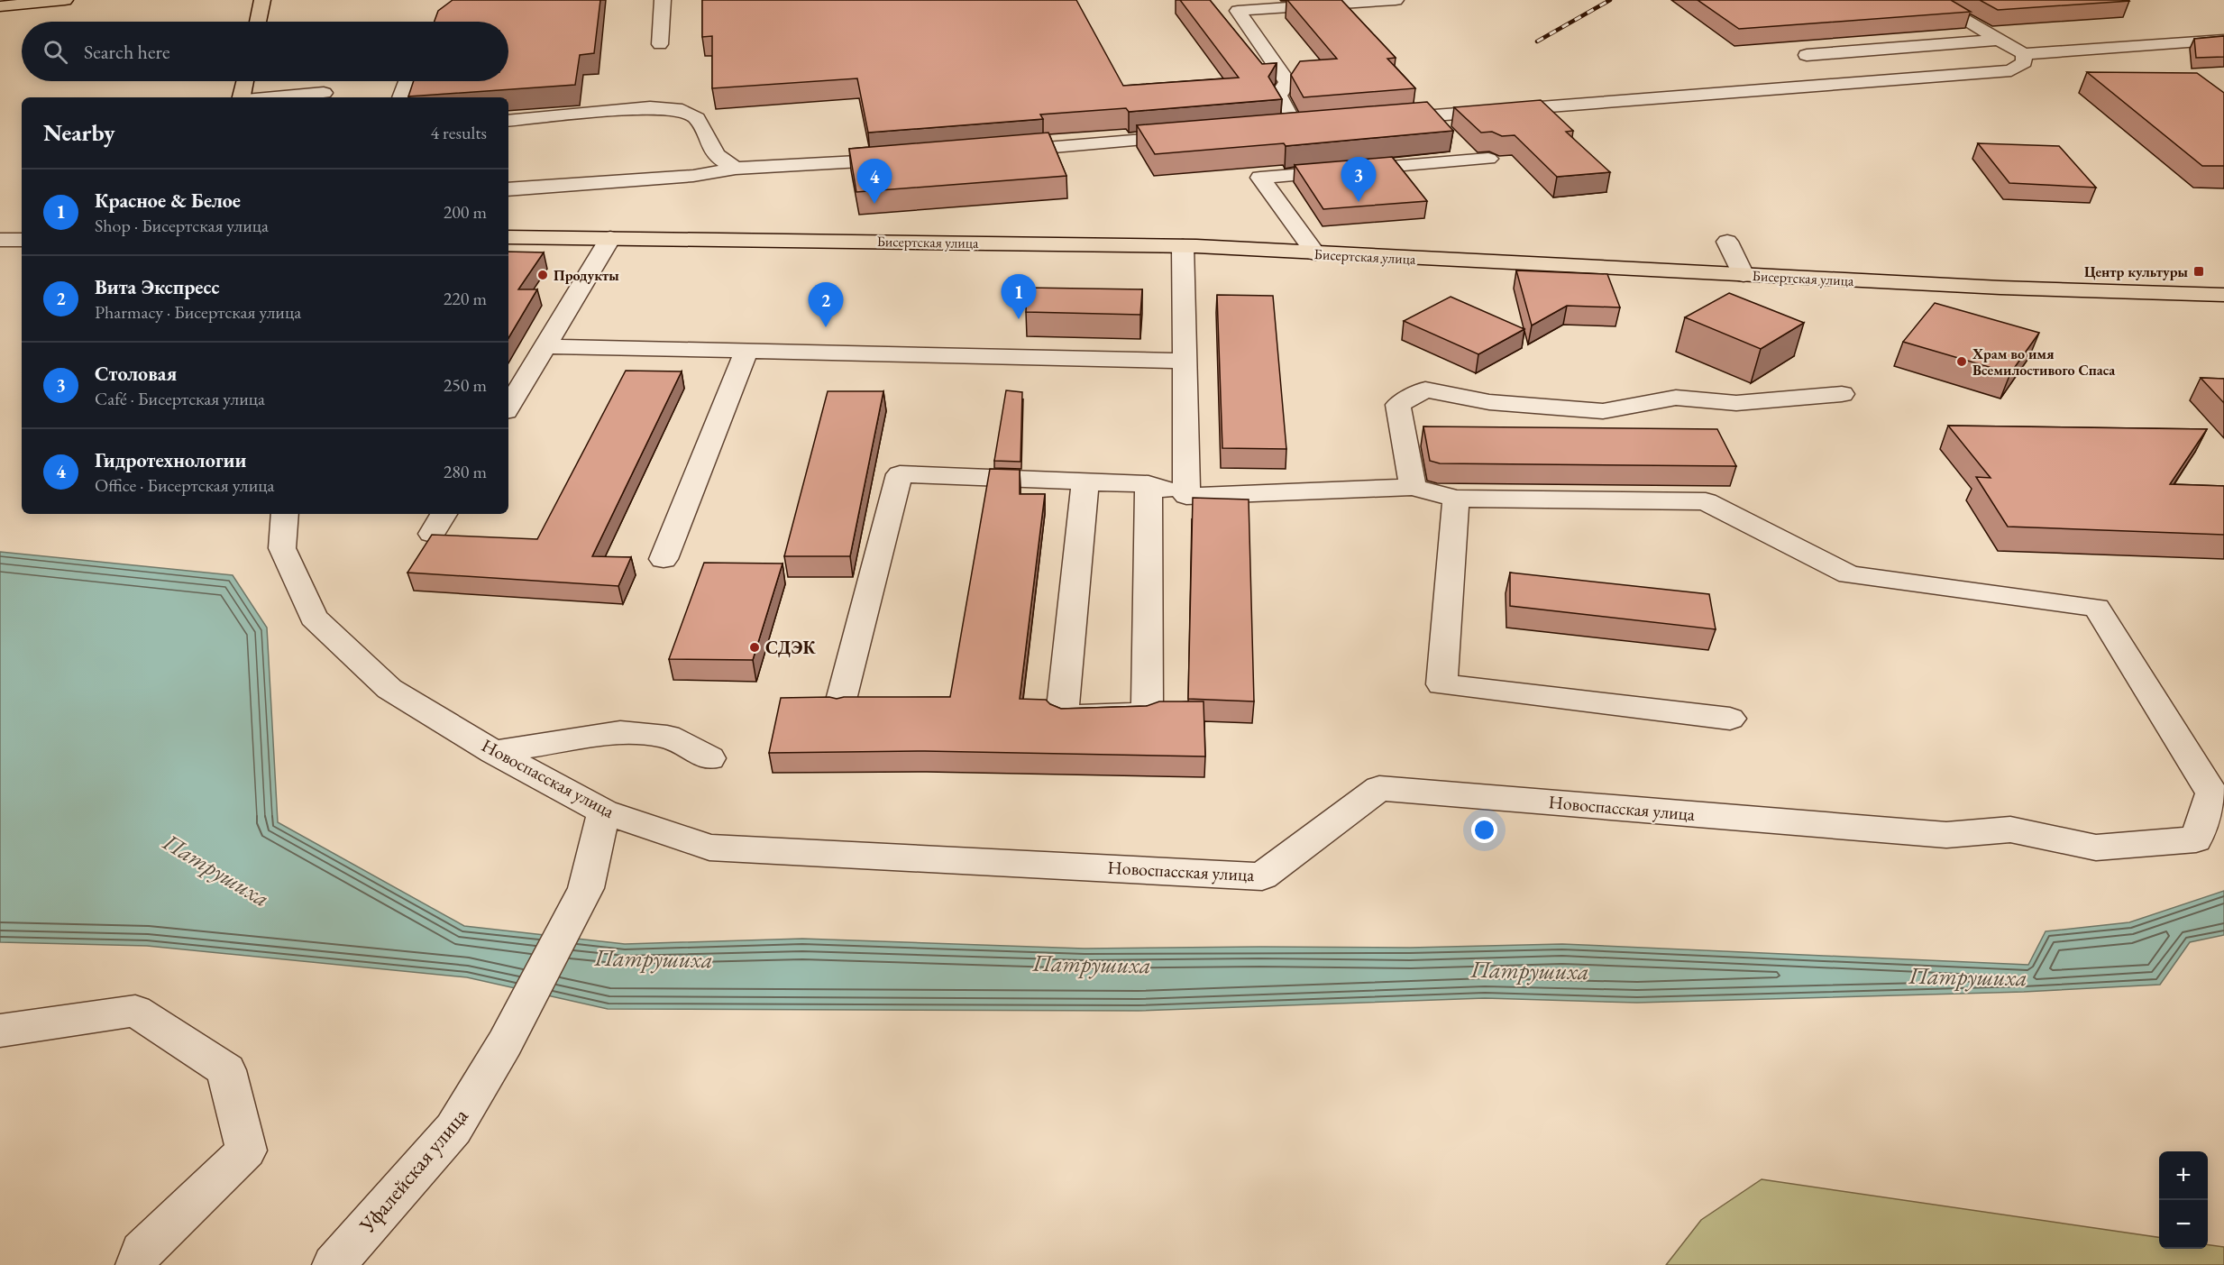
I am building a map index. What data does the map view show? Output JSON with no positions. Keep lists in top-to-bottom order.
{
  "streets": {
    "main road": ["Бисертская улица"],
    "street": ["Новоспасская улица", "Уфалейская улица"]
  },
  "crossings": [
    ["Новоспасская улица", "Уфалейская улица"]
  ],
  "water": ["Патрушиха"],
  "places": {
    "transit": ["Центр культуры"],
    "other": ["Продукты", "Храм во имя Всемилостивого Спаса", "СДЭК"]
  },
  "page": {
    "search": "Search here",
    "heading": ["Nearby", "4 results"],
    "pins": [
      "3",
      "4",
      "1",
      "2"
    ],
    "list": [
      {
        "mark": "1",
        "name": "Красное & Белое",
        "note": "Shop · Бисертская улица",
        "value": "200 m"
      },
      {
        "mark": "2",
        "name": "Вита Экспресс",
        "note": "Pharmacy · Бисертская улица",
        "value": "220 m"
      },
      {
        "mark": "3",
        "name": "Столовая",
        "note": "Café · Бисертская улица",
        "value": "250 m"
      },
      {
        "mark": "4",
        "name": "Гидротехнологии",
        "note": "Office · Бисертская улица",
        "value": "280 m"
      }
    ],
    "map_buttons": ["+", "−"]
  }
}
